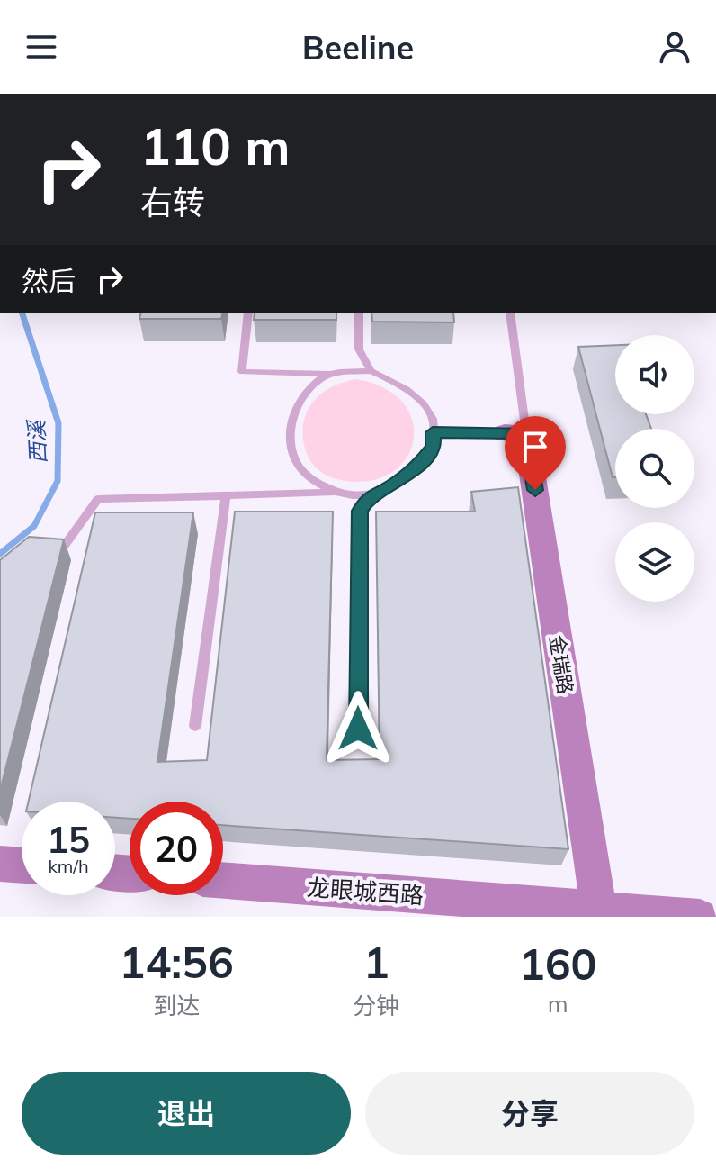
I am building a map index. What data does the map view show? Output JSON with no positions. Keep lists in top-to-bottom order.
{
  "streets": {
    "street": ["金瑞路", "龙眼城西路"]
  },
  "water": ["西溪"],
  "page": {
    "header": "Beeline",
    "turn": ["110 m", "右转"],
    "then": "然后",
    "speed": "15 km/h",
    "limit": "20",
    "eta": [
      "14:56",
      "到达",
      "1",
      "分钟",
      "160",
      "m"
    ],
    "buttons": ["退出", "分享"]
  }
}
